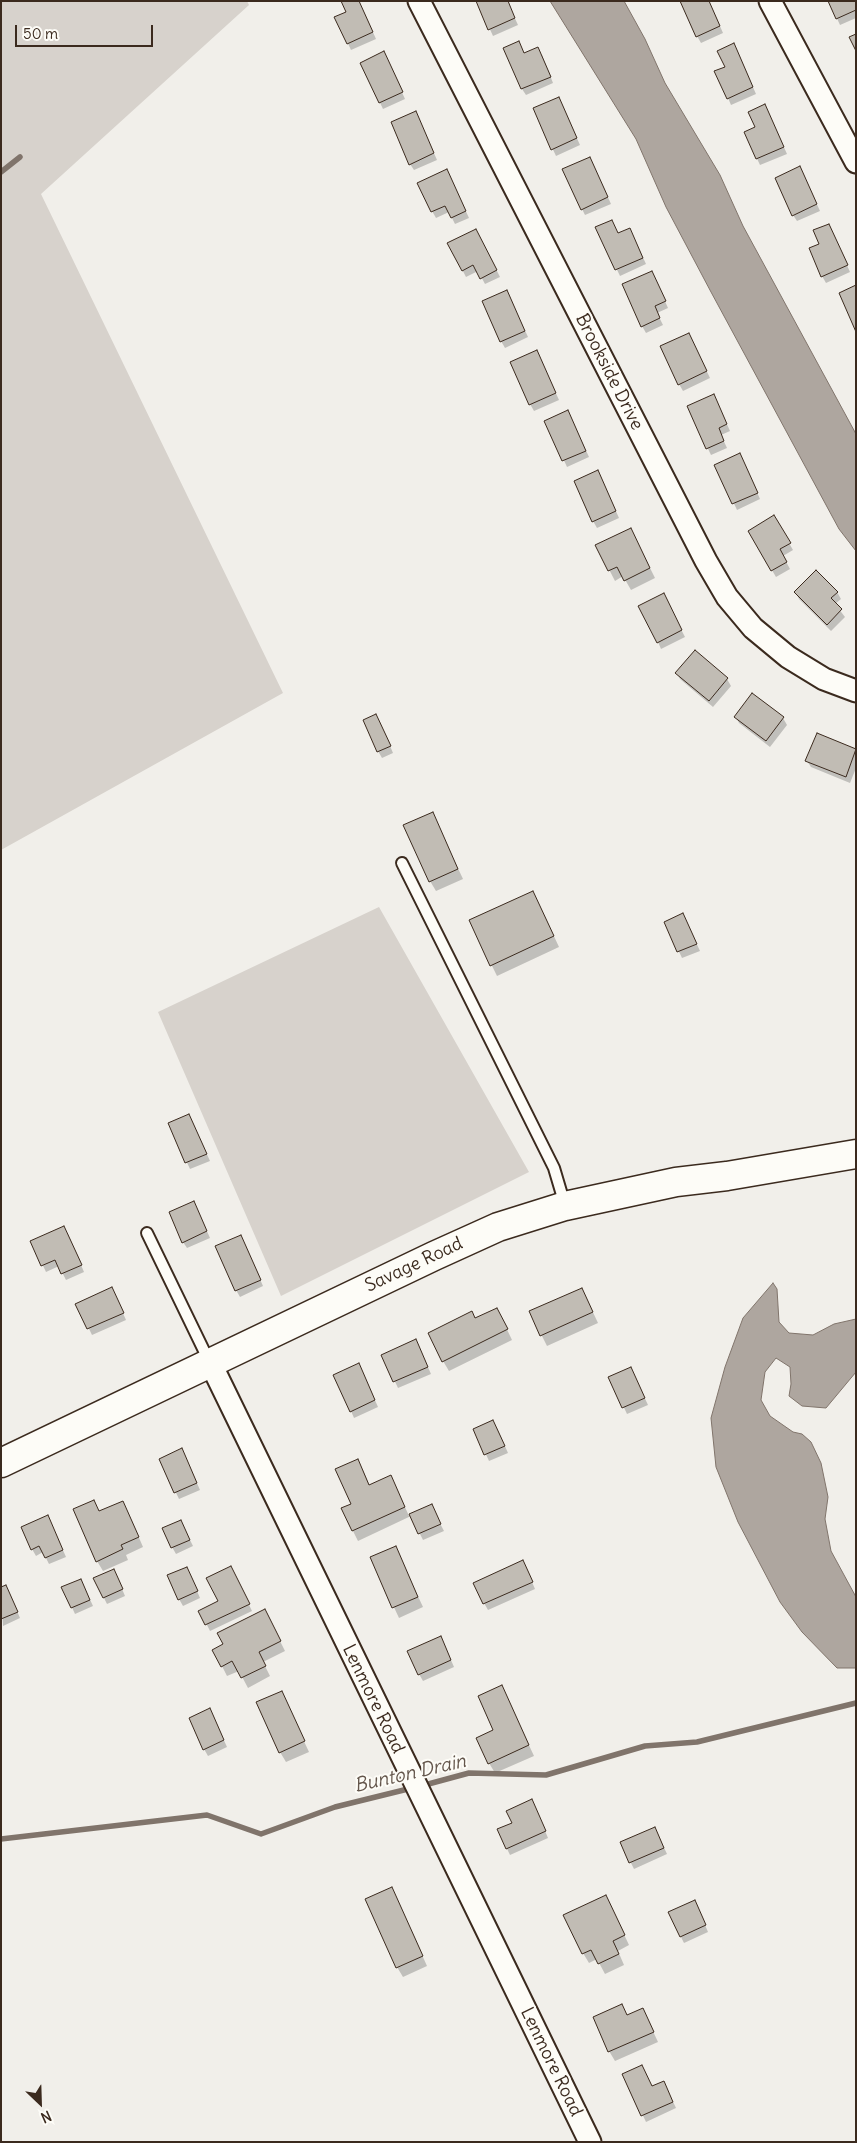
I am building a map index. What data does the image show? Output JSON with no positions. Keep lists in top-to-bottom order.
{
  "streets": {
    "street": ["Brookside Drive", "Savage Road", "Lenmore Road"]
  },
  "crossings": [
    ["Savage Road", "Lenmore Road"]
  ],
  "water": ["Bunton Drain"],
  "scale_bar": "50 m",
  "north": "bottom right"
}
